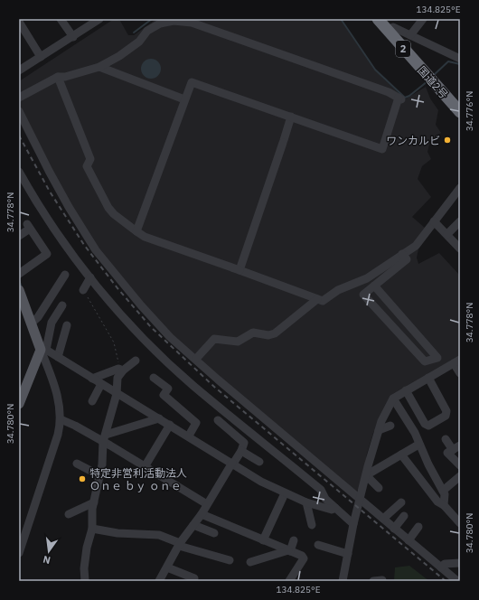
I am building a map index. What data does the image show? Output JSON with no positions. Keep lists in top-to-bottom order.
{
  "streets": {
    "highway": ["2", "国道2号"]
  },
  "places": ["ワンカルビ", "特定非営利活動法人 Ｏｎｅ ｂｙ ｏｎｅ"],
  "north": "bottom",
  "coordinates": [
    "134.825°E",
    "34.776°N",
    "34.778°N",
    "34.780°N"
  ]
}
